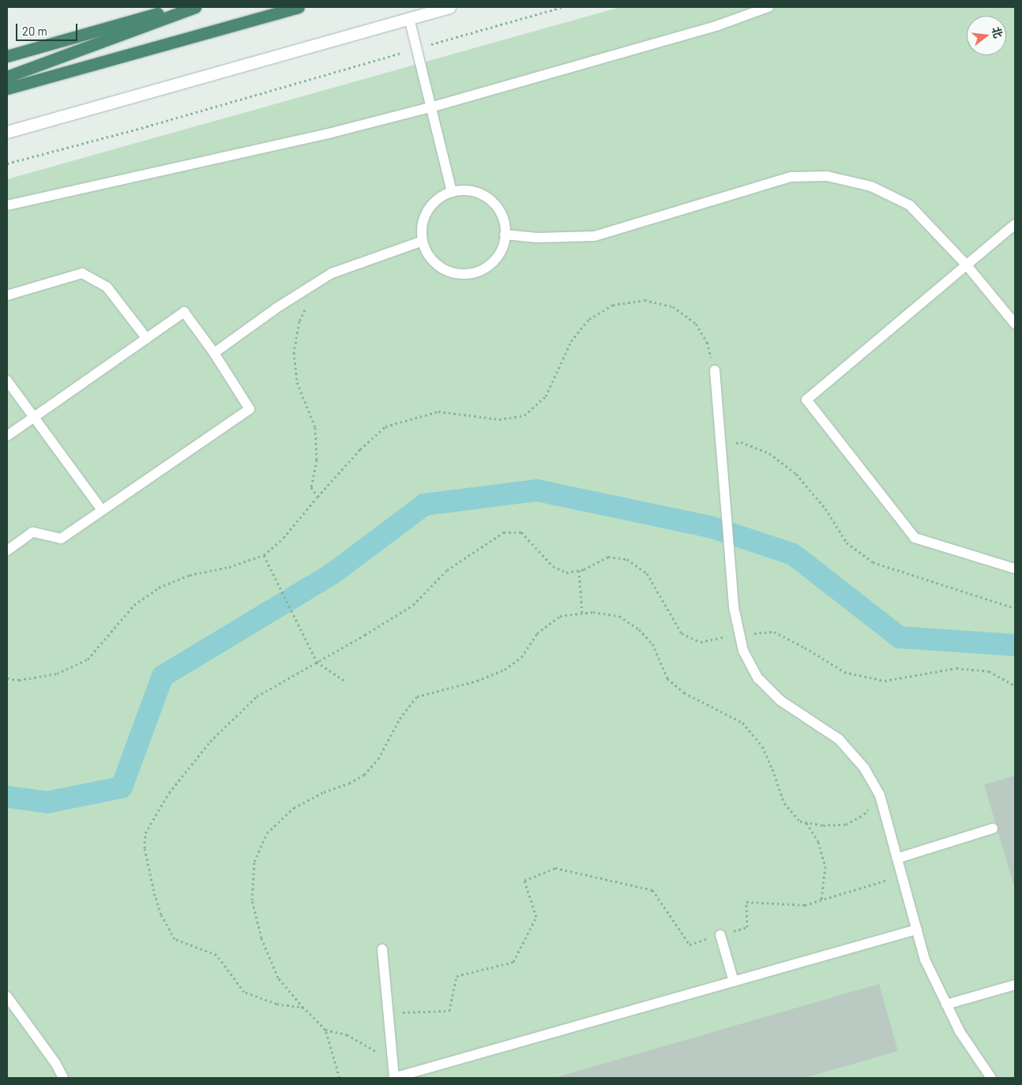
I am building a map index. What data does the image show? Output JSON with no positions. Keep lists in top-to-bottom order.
{
  "scale_bar": "20 m",
  "north": "right"
}
